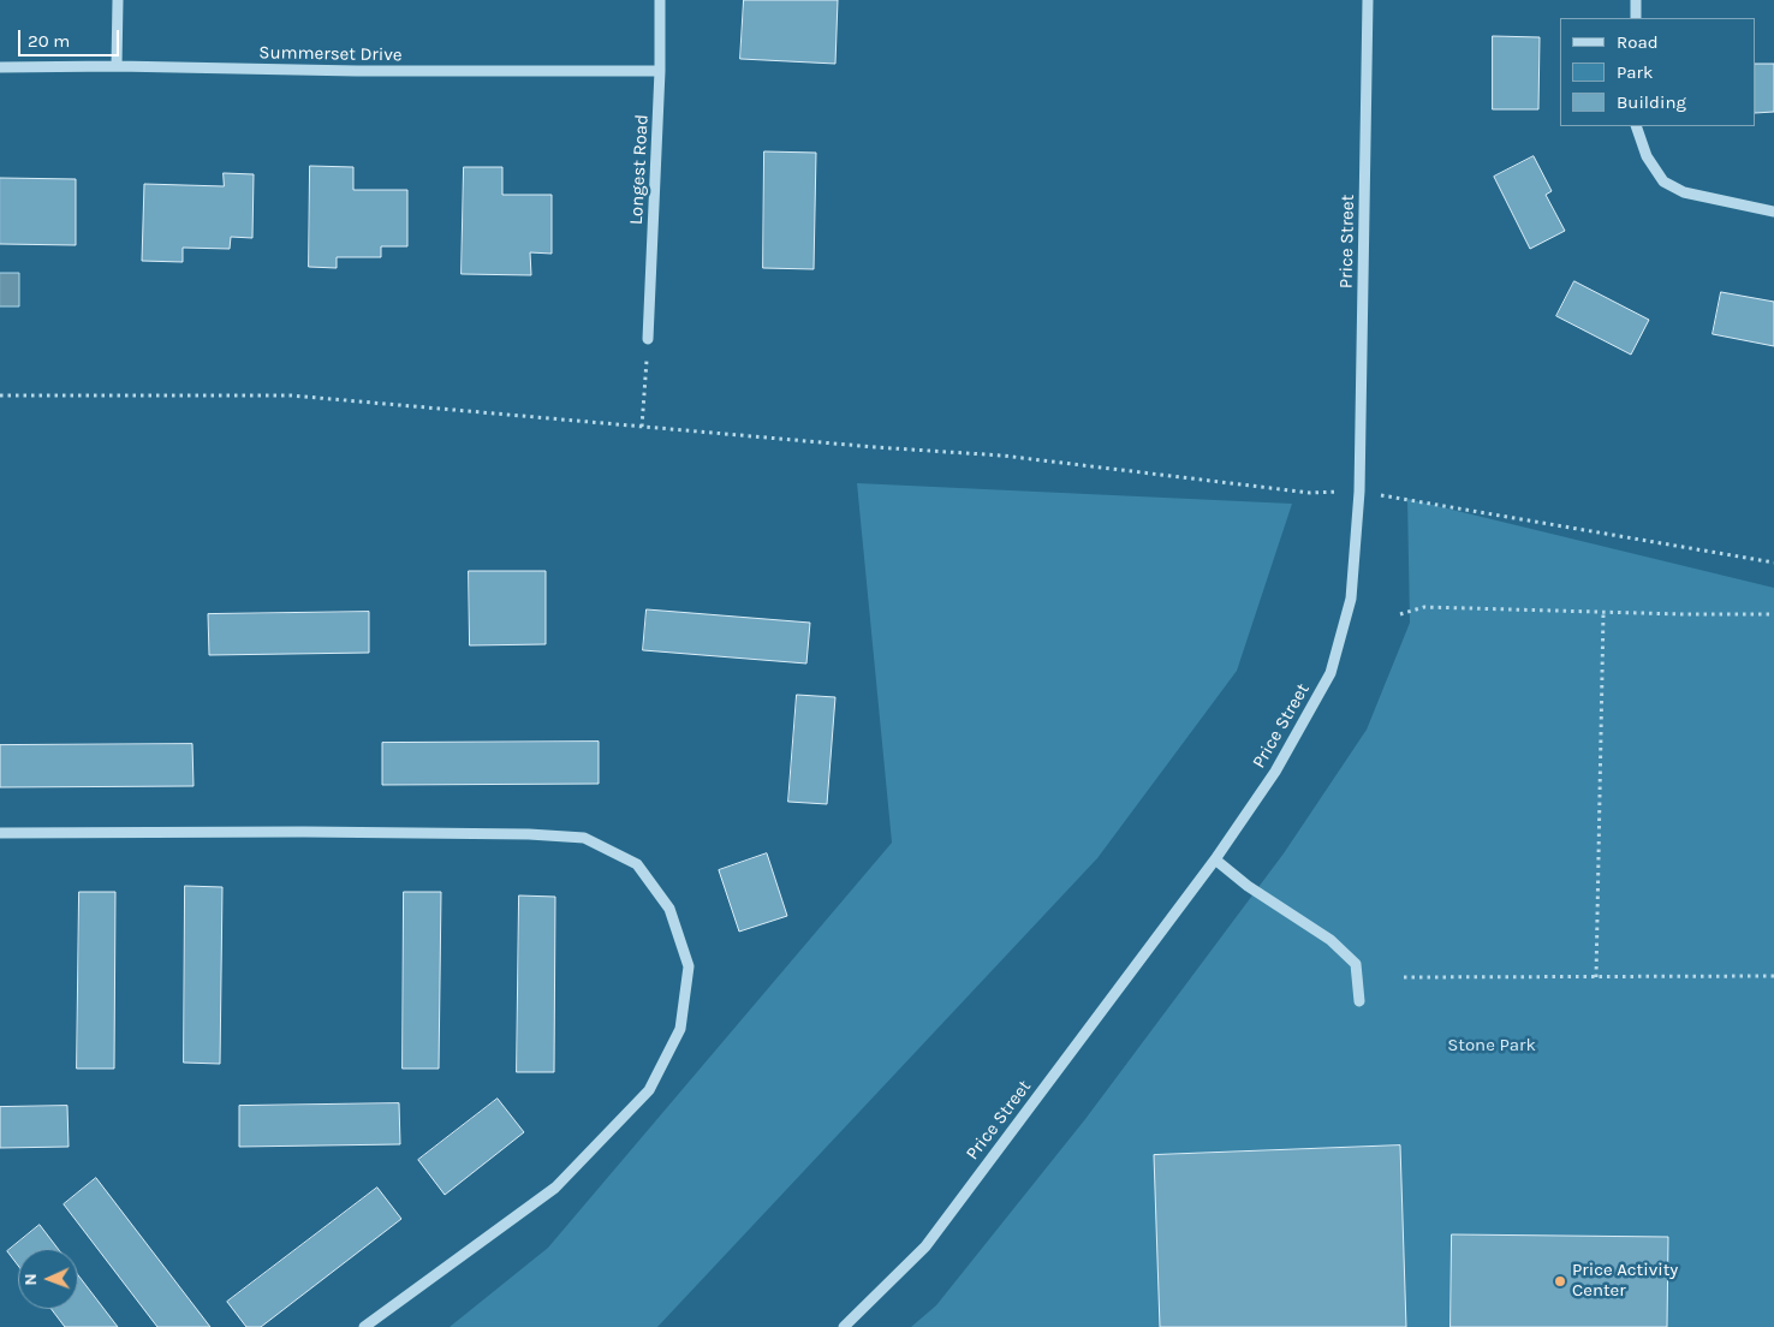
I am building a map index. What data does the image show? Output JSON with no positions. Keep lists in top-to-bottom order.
{
  "streets": {
    "street": ["Summerset Drive", "Longest Road", "Price Street"]
  },
  "crossings": [
    ["Summerset Drive", "Longest Road"]
  ],
  "parks": ["Stone Park"],
  "places": ["Price Activity Center"],
  "legend": ["Road", "Park", "Building"],
  "scale_bar": "20 m",
  "north": "left"
}
